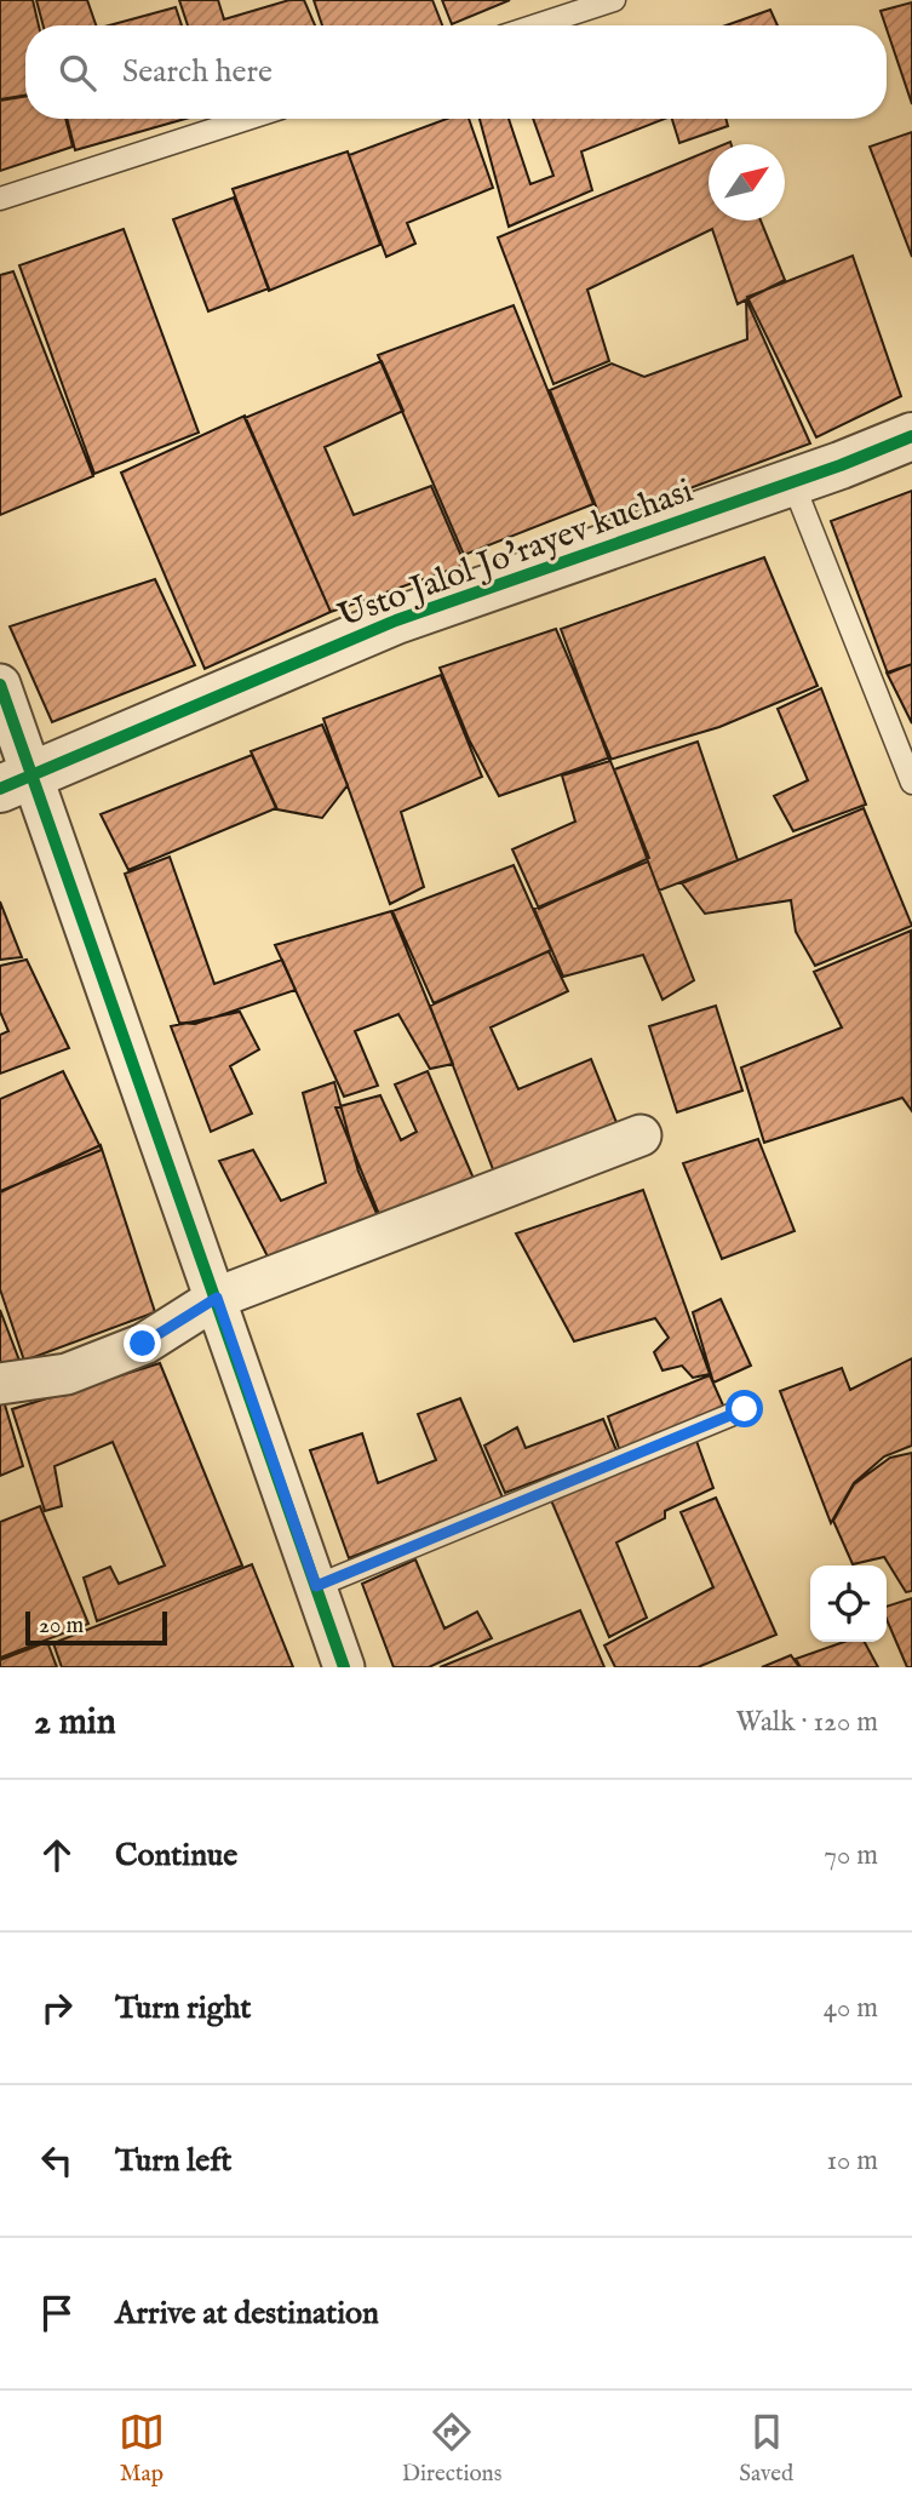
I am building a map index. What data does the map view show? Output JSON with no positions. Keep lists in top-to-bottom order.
{
  "streets": {
    "street": ["Usto Jalol Jo'rayev kuchasi"]
  },
  "scale_bar": "20 m",
  "north": "top right",
  "page": {
    "search": "Search here",
    "scale": "20 m",
    "heading": ["2 min", "Walk · 120 m"],
    "list": [
      ["Continue", "70 m"],
      ["Turn right", "40 m"],
      ["Turn left", "10 m"],
      "Arrive at destination"
    ],
    "nav": ["Map", "Directions", "Saved"]
  }
}
